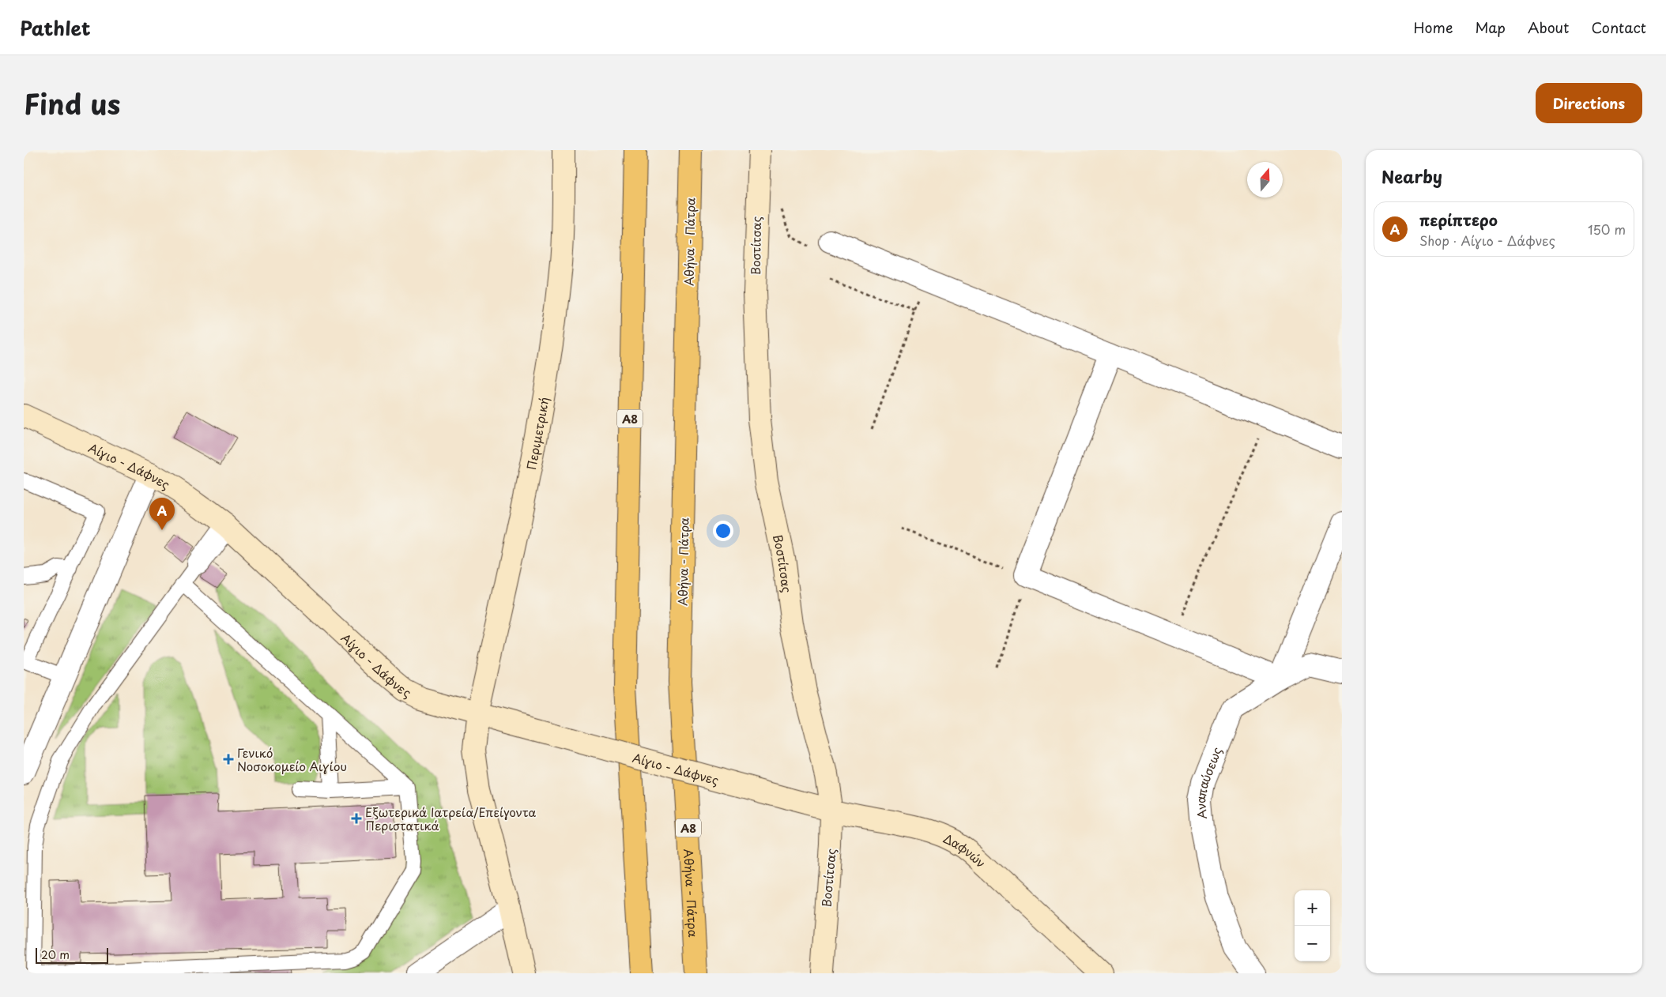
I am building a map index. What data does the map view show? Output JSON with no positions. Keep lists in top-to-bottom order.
{
  "streets": {
    "highway": ["Αθήνα - Πάτρα", "Α8"],
    "street": [
      "Βοστίτσας",
      "Περιμετρική",
      "Αίγιο - Δάφνες",
      "Αναπαύσεως",
      "Δαφνών"
    ]
  },
  "crossings": [
    ["Βοστίτσας", "Δαφνών"],
    ["Περιμετρική", "Αίγιο - Δάφνες"],
    ["Αίγιο - Δάφνες", "Δαφνών"]
  ],
  "places": {
    "health": ["Γενικό Νοσοκομείο Αιγίου", "Εξωτερικά Ιατρεία/Επείγοντα Περιστατικά"]
  },
  "scale_bar": "20 m",
  "north": "top",
  "page": {
    "header": "Pathlet",
    "nav": [
      "Home",
      "Map",
      "About",
      "Contact"
    ],
    "title": "Find us",
    "buttons": "Directions",
    "heading": "Nearby",
    "list": [
      {
        "mark": "A",
        "name": "περίπτερο",
        "note": "Shop · Αίγιο - Δάφνες",
        "value": "150 m"
      }
    ],
    "pins": "A",
    "map_buttons": ["+", "−"],
    "scale": "20 m"
  }
}
